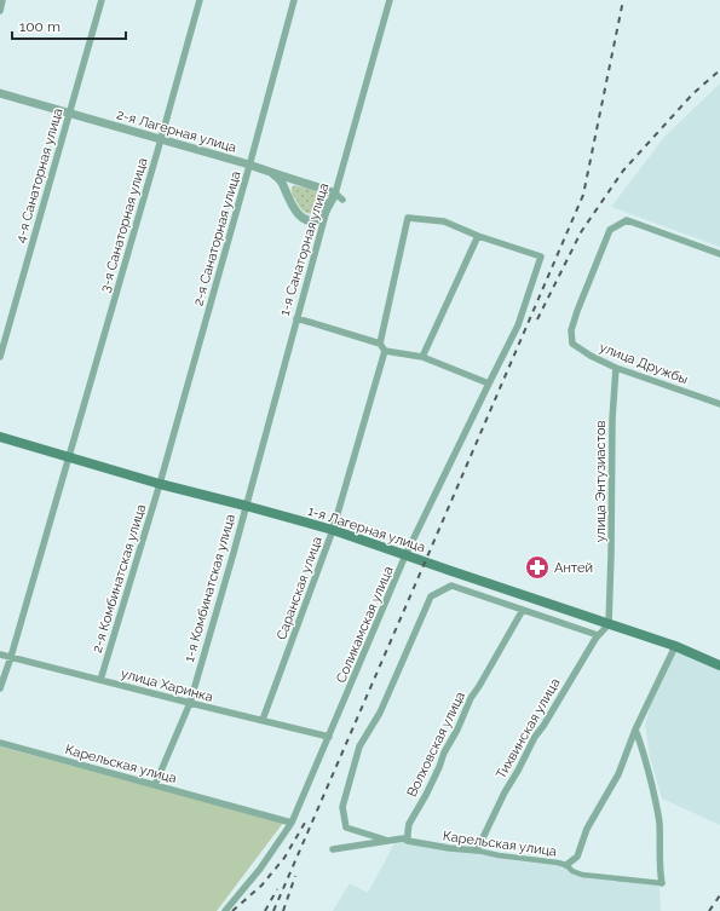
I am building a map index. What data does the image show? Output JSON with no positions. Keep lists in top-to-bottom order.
{
  "streets": {
    "main road": ["1-я Лагерная улица"],
    "street": [
      "2-я Лагерная улица",
      "4-я Санаторная улица",
      "3-я Санаторная улица",
      "2-я Санаторная улица",
      "1-я Санаторная улица",
      "улица Дружбы",
      "улица Энтузиастов",
      "2-я Комбинатская улица",
      "1-я Комбинатская улица",
      "Саранская улица",
      "Соликамская улица",
      "улица Харинка",
      "Тихвинская улица",
      "Волховская улица",
      "Карельская улица"
    ]
  },
  "crossings": [
    ["2-я Лагерная улица", "4-я Санаторная улица"],
    ["2-я Лагерная улица", "3-я Санаторная улица"],
    ["2-я Лагерная улица", "2-я Санаторная улица"],
    ["2-я Лагерная улица", "1-я Санаторная улица"],
    ["3-я Санаторная улица", "1-я Лагерная улица"],
    ["3-я Санаторная улица", "улица Харинка"],
    ["2-я Санаторная улица", "1-я Лагерная улица"],
    ["2-я Санаторная улица", "2-я Комбинатская улица"],
    ["1-я Санаторная улица", "1-я Лагерная улица"],
    ["1-я Санаторная улица", "1-я Комбинатская улица"],
    ["улица Дружбы", "улица Энтузиастов"],
    ["улица Энтузиастов", "1-я Лагерная улица"],
    ["улица Энтузиастов", "Тихвинская улица"],
    ["1-я Лагерная улица", "2-я Комбинатская улица"],
    ["1-я Лагерная улица", "1-я Комбинатская улица"],
    ["1-я Лагерная улица", "Саранская улица"],
    ["1-я Лагерная улица", "Соликамская улица"],
    ["1-я Лагерная улица", "Тихвинская улица"],
    ["2-я Комбинатская улица", "улица Харинка"],
    ["1-я Комбинатская улица", "улица Харинка"],
    ["1-я Комбинатская улица", "Карельская улица"],
    ["Саранская улица", "улица Харинка"],
    ["Соликамская улица", "улица Харинка"],
    ["Соликамская улица", "Карельская улица"],
    ["Тихвинская улица", "Карельская улица"],
    ["Волховская улица", "Карельская улица"]
  ],
  "places": {
    "pharmacy": ["Антей"]
  },
  "scale_bar": "100 m"
}
